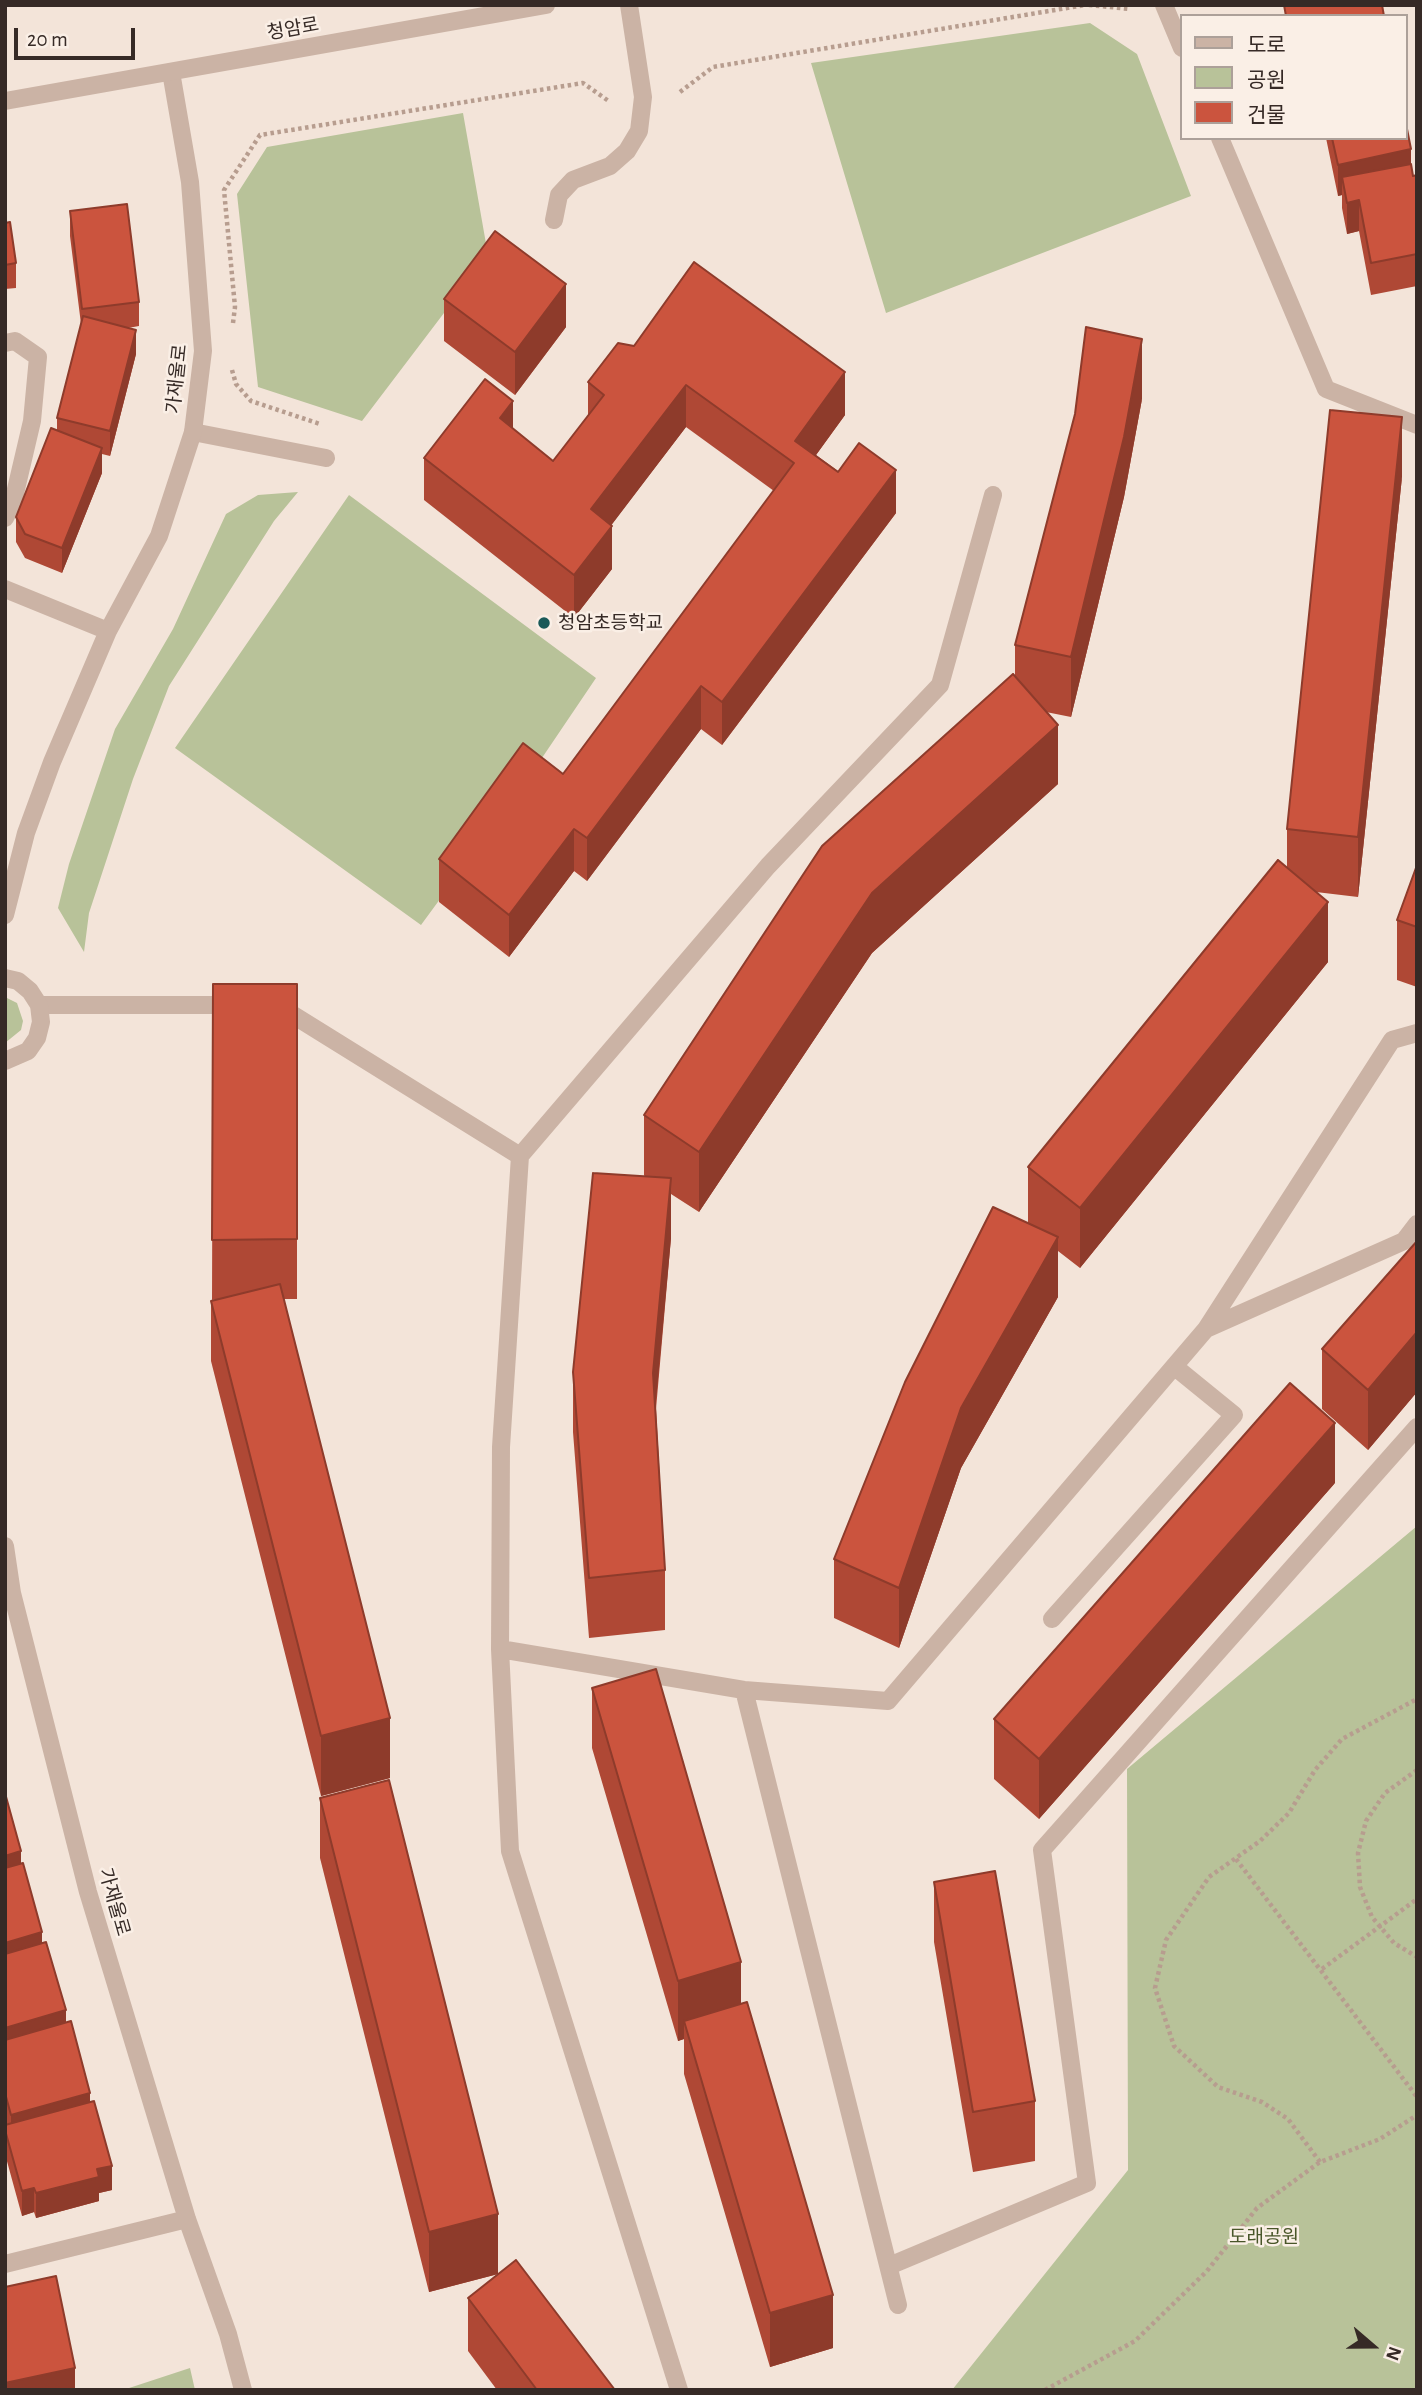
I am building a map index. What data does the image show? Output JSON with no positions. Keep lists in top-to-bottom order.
{
  "streets": {
    "street": ["청암로", "가재울로"]
  },
  "crossings": [
    ["청암로", "가재울로"]
  ],
  "parks": ["도래공원"],
  "places": ["청암초등학교"],
  "legend": ["도로", "공원", "건물"],
  "scale_bar": "20 m",
  "north": "right"
}
